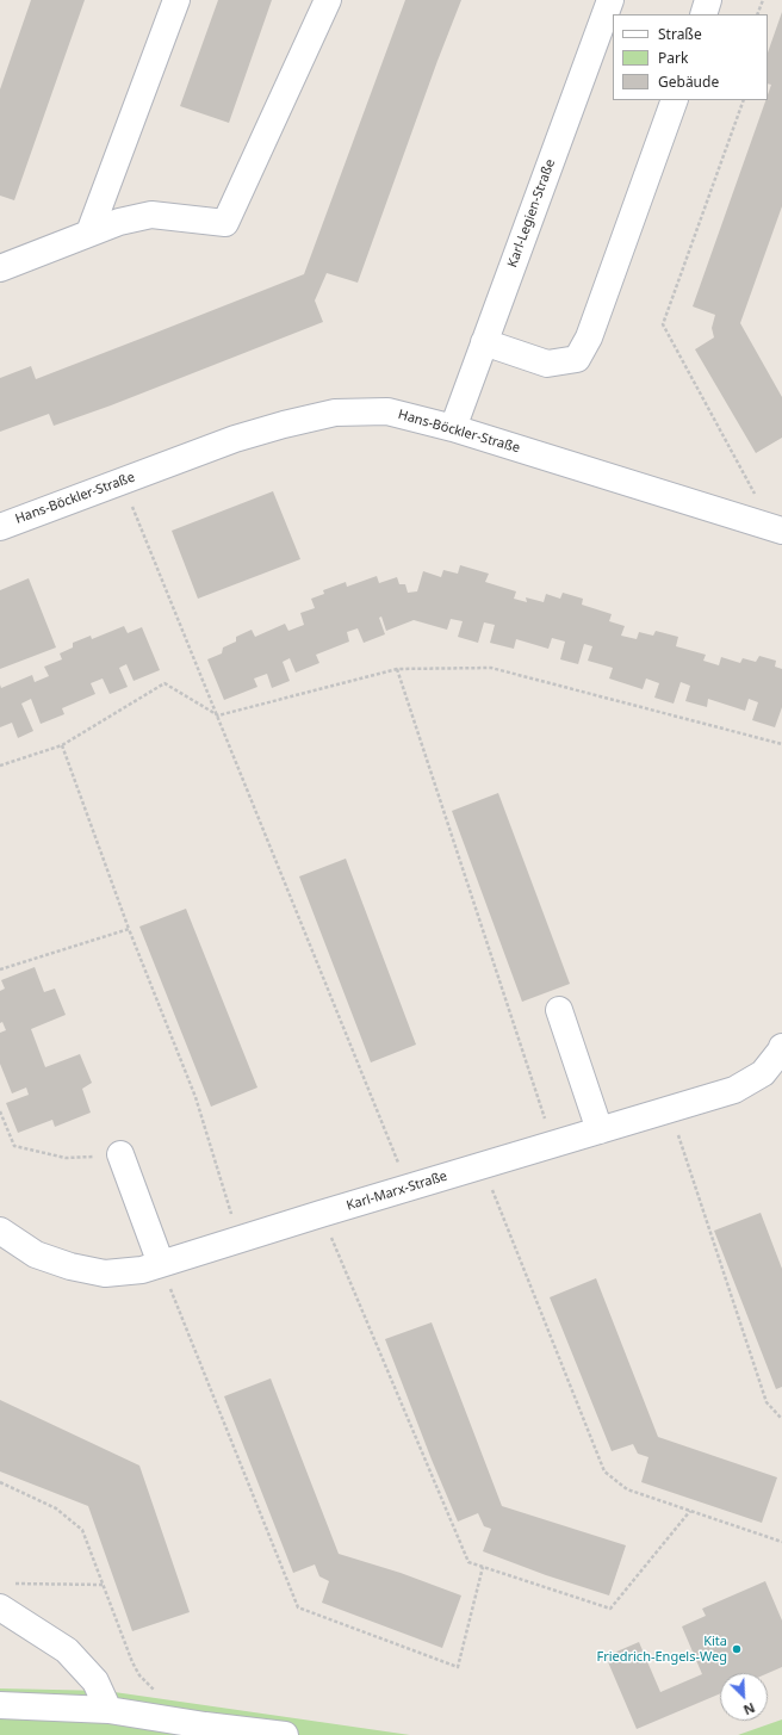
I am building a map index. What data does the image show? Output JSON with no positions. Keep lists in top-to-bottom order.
{
  "streets": {
    "street": ["Karl-Legien-Straße", "Hans-Böckler-Straße", "Karl-Marx-Straße"]
  },
  "crossings": [
    ["Karl-Legien-Straße", "Hans-Böckler-Straße"]
  ],
  "places": ["Kita Friedrich-Engels-Weg"],
  "legend": ["Straße", "Park", "Gebäude"],
  "north": "bottom right"
}
